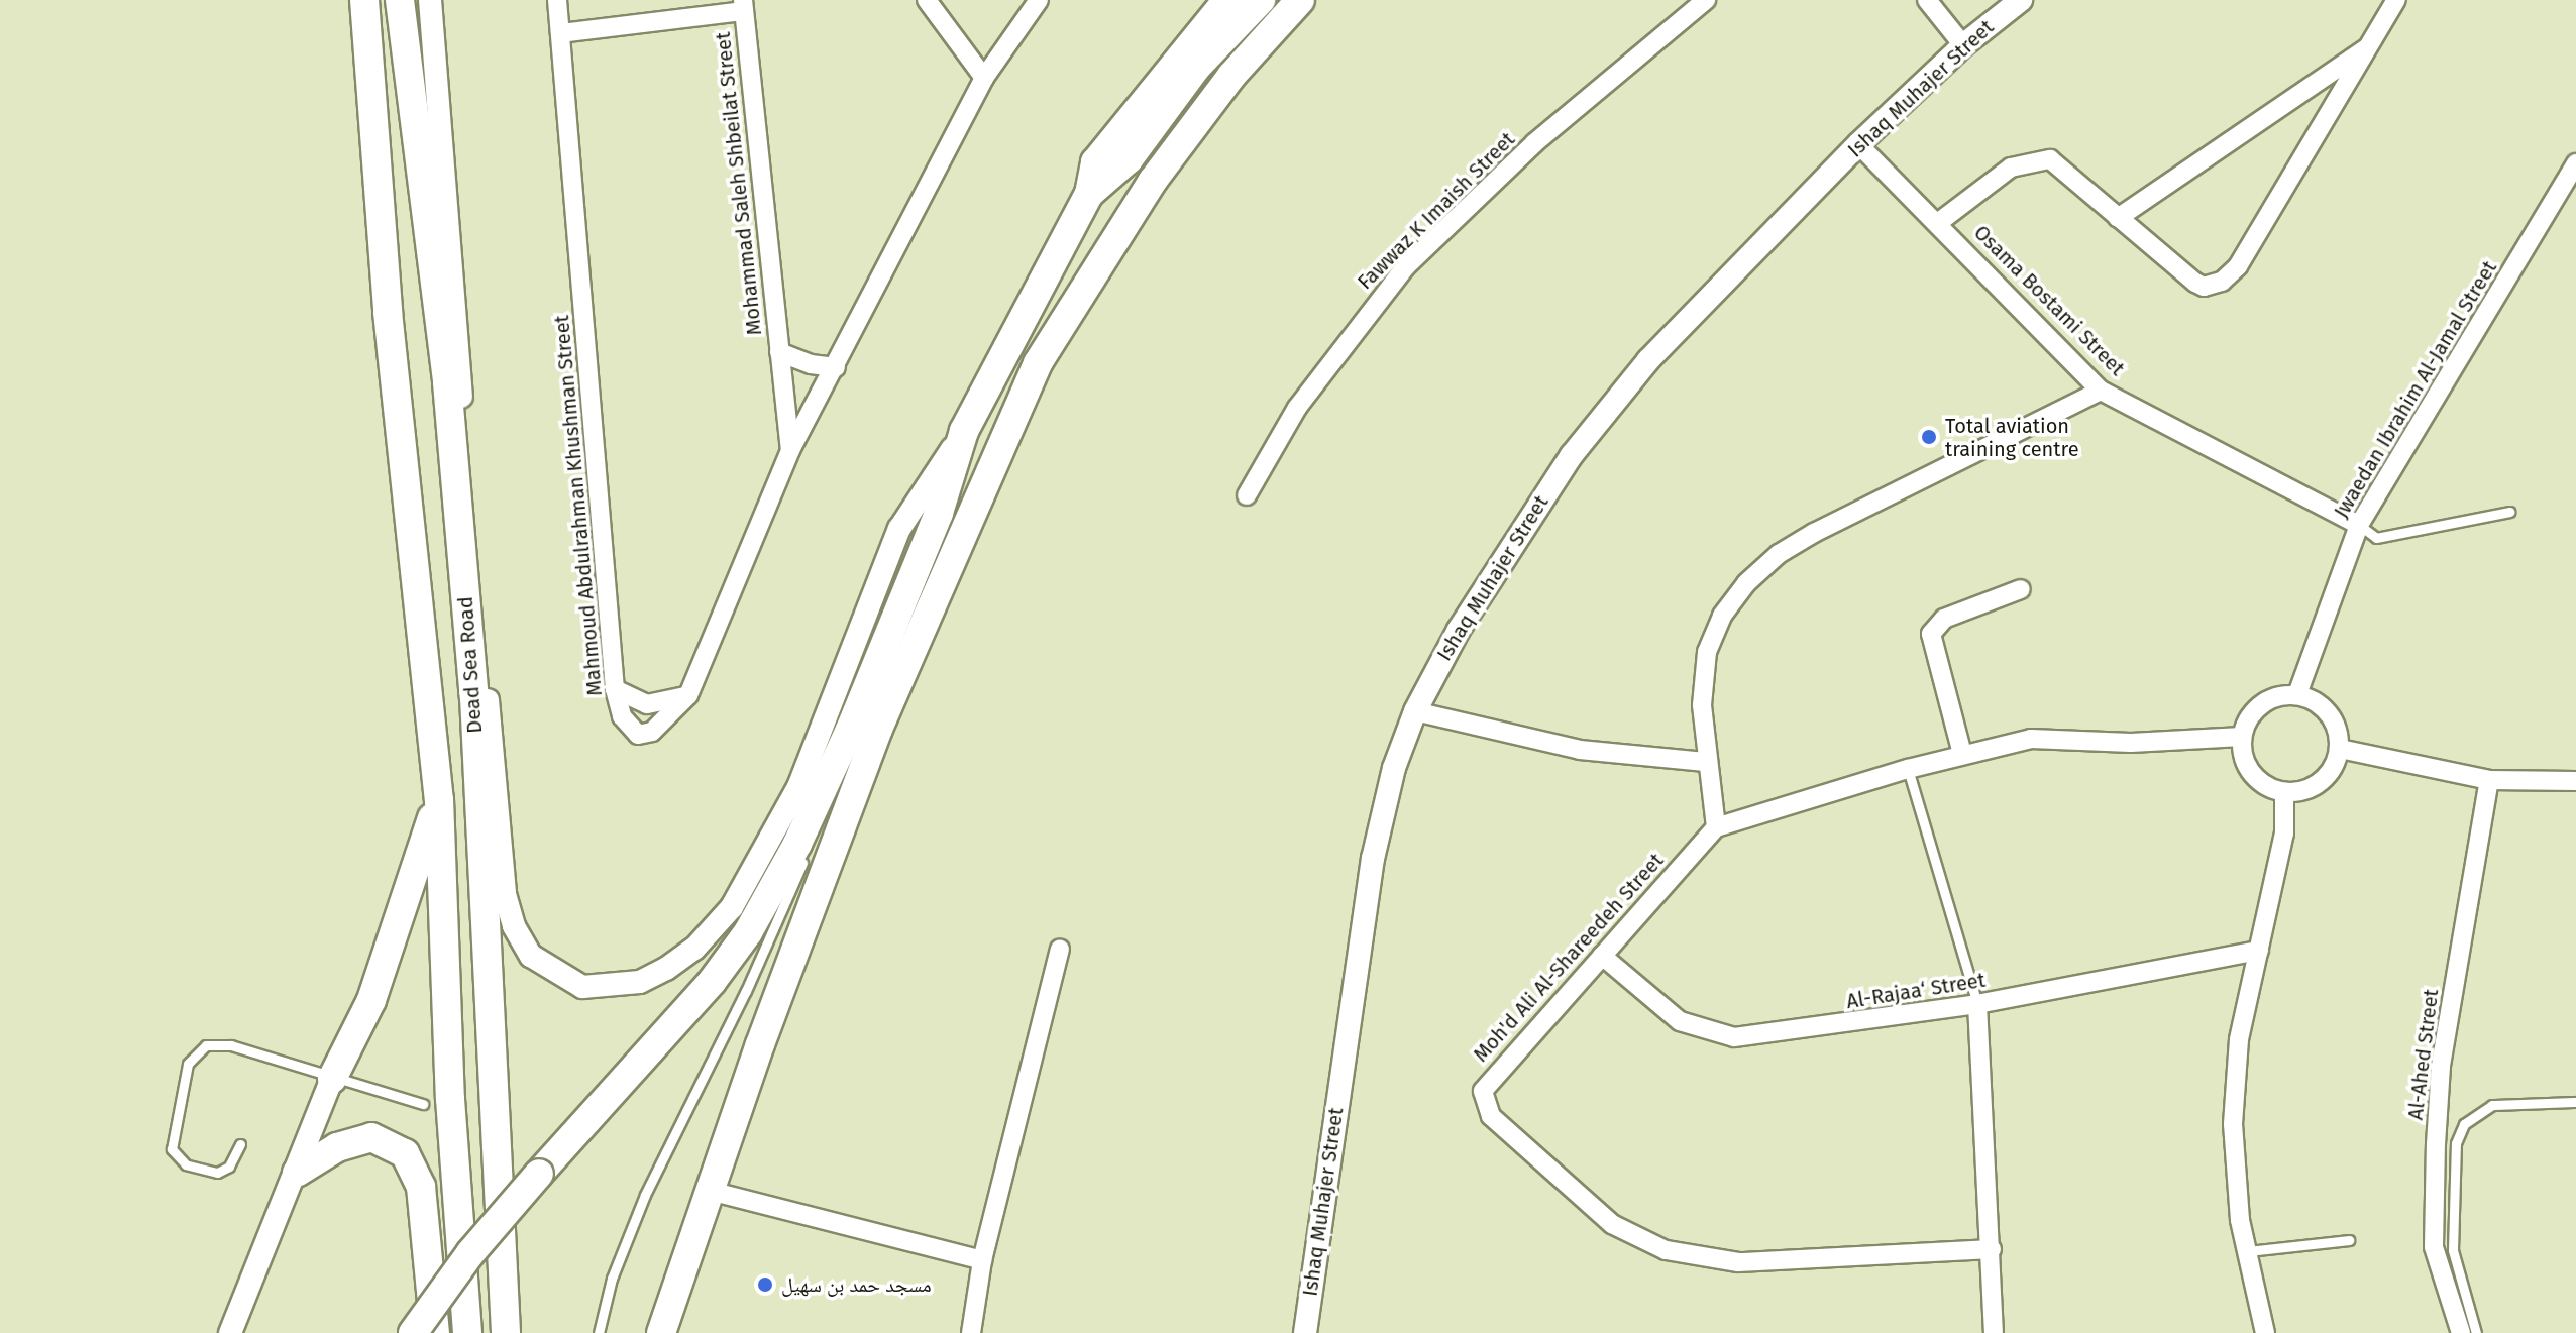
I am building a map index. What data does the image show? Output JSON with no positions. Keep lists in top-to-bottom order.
{
  "streets": {
    "main road": ["Dead Sea Road"],
    "street": [
      "Ishaq Muhajer Street",
      "Mohammad Saleh Shbeilat Street",
      "Fawwaz K Imaish Street",
      "Osama Bostami Street",
      "Jwaedan Ibrahim Al-Jamal Street",
      "Mahmoud Abdulrahman Khushman Street",
      "Moh'd Ali Al-Shareedeh Street",
      "Al-Rajaa‘ Street",
      "Al-Ahed Street"
    ]
  },
  "crossings": [
    ["Ishaq Muhajer Street", "Osama Bostami Street"],
    ["Mohammad Saleh Shbeilat Street", "Mahmoud Abdulrahman Khushman Street"],
    ["Osama Bostami Street", "Jwaedan Ibrahim Al-Jamal Street"],
    ["Moh'd Ali Al-Shareedeh Street", "Al-Rajaa‘ Street"]
  ],
  "places": ["Total aviation training centre", "مسجد حمد بن سهيل"]
}
